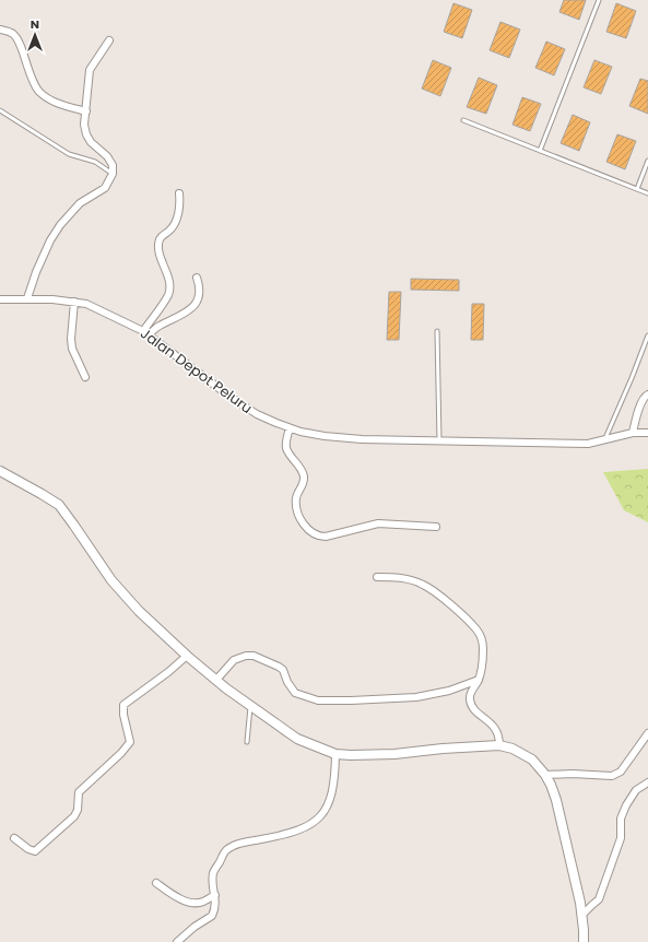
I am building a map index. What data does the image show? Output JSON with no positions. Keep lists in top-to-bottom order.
{
  "streets": {
    "street": ["Jalan Depot Peluru"]
  },
  "north": "top"
}
